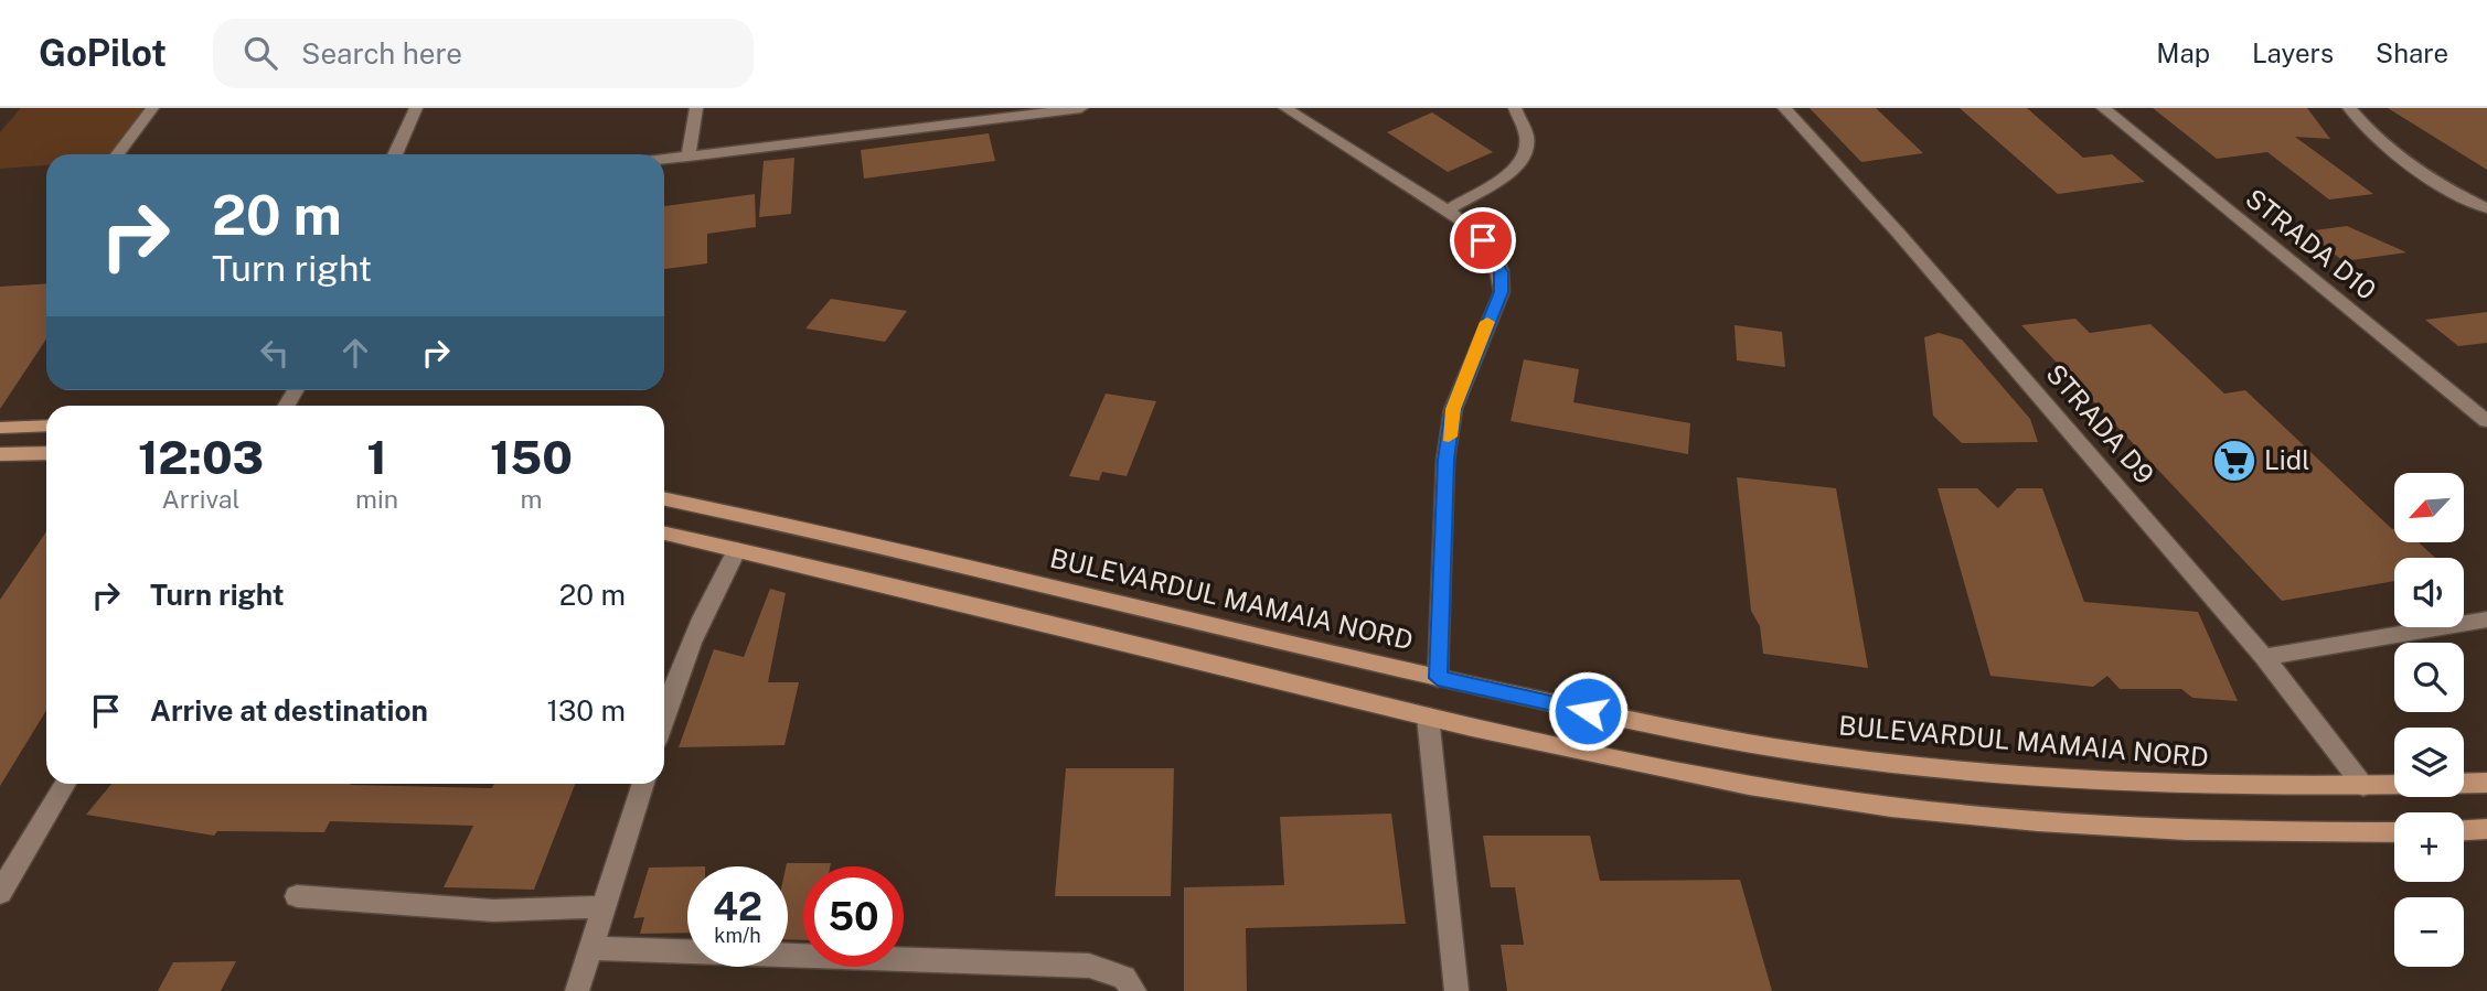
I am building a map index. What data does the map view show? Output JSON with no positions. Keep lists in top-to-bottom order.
{
  "streets": {
    "main road": ["BULEVARDUL MAMAIA NORD"],
    "street": ["STRADA D10", "STRADA D9"]
  },
  "crossings": [
    ["STRADA D9", "BULEVARDUL MAMAIA NORD"]
  ],
  "places": {
    "supermarket": ["Lidl"]
  },
  "north": "bottom left",
  "page": {
    "header": "GoPilot",
    "search": "Search here",
    "nav": ["Map", "Layers", "Share"],
    "turn": ["20 m", "Turn right"],
    "eta": [
      "12:03",
      "Arrival",
      "1",
      "min",
      "150",
      "m"
    ],
    "map_buttons": ["+", "−"],
    "list": [
      {
        "name": "Turn right",
        "value": "20 m"
      },
      {
        "name": "Arrive at destination",
        "value": "130 m"
      }
    ],
    "speed": "42 km/h",
    "limit": "50"
  }
}
